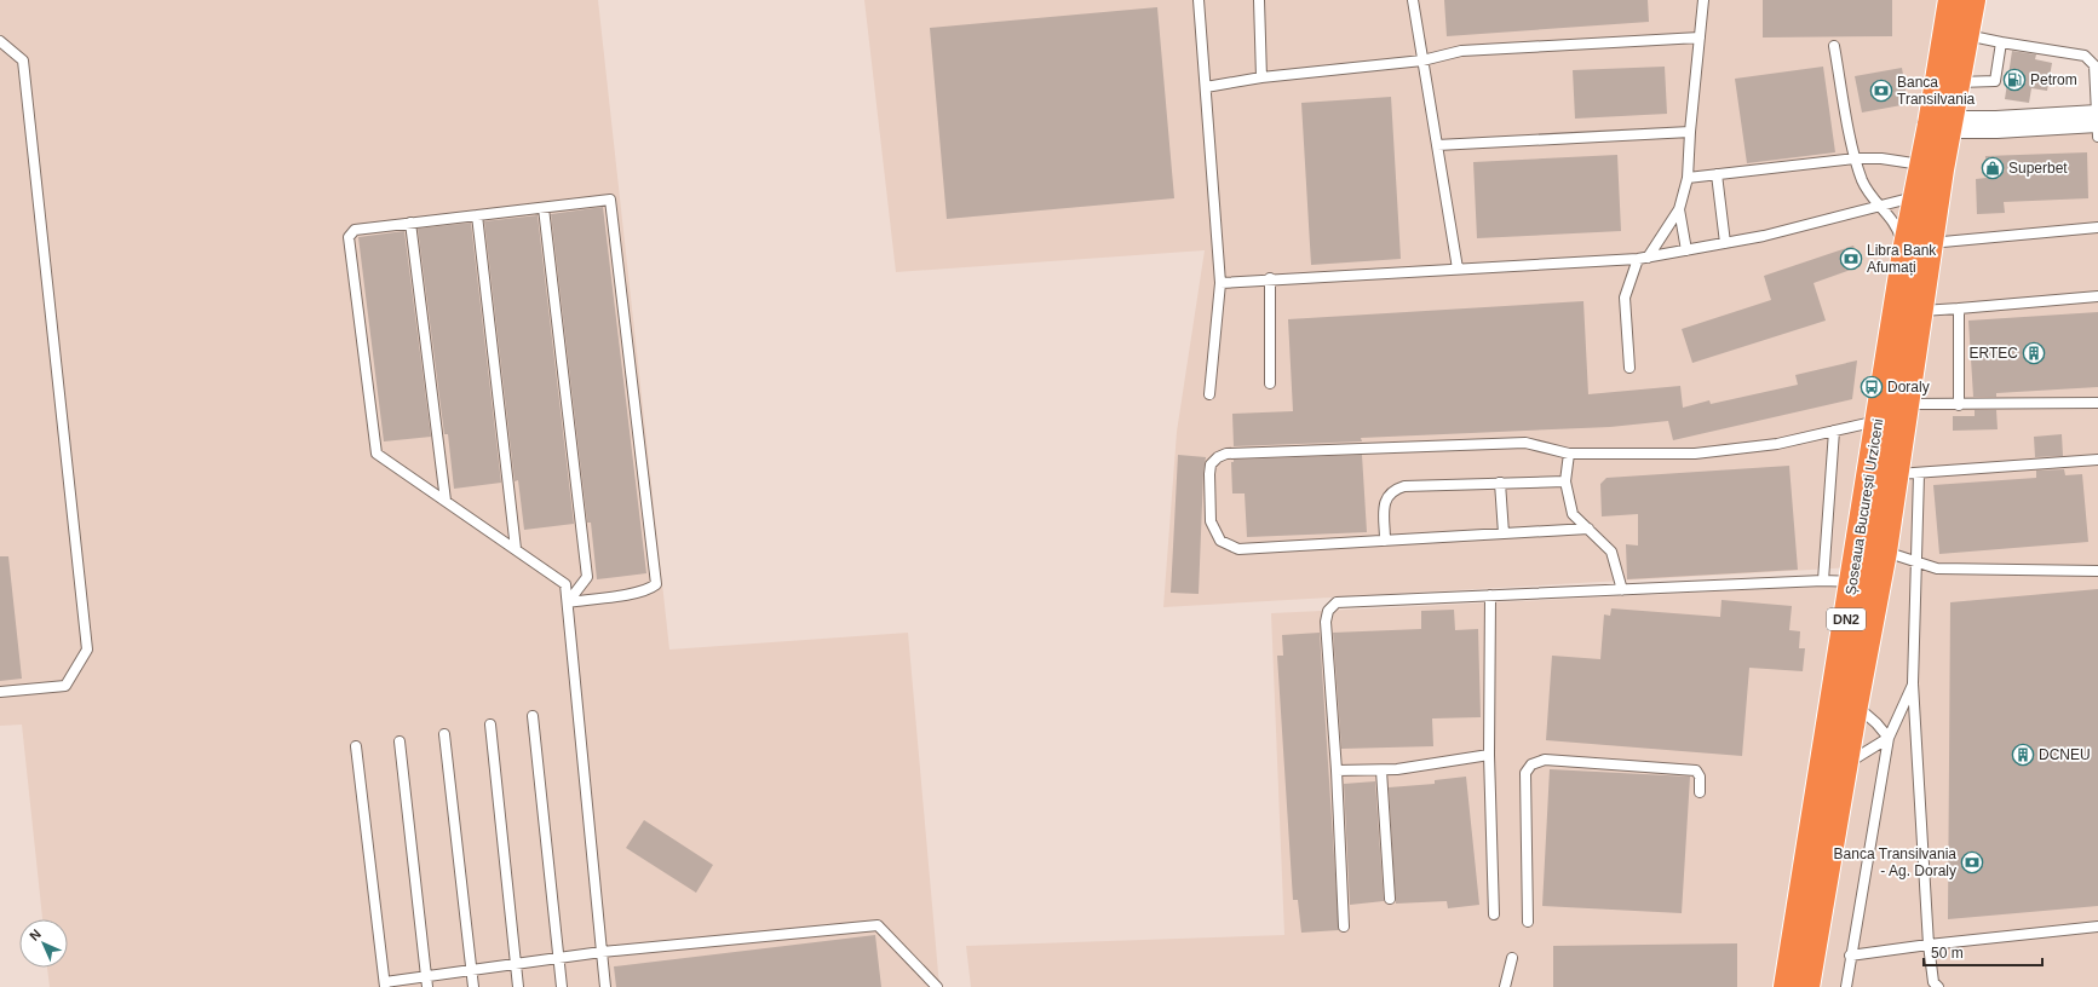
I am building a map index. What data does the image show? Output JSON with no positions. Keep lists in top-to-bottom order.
{
  "streets": {
    "highway": ["Șoseaua București Urziceni", "DN2"]
  },
  "places": {
    "fuel station": ["Petrom"],
    "bank": ["Banca Transilvania", "Libra Bank Afumați", "Banca Transilvania - Ag. Doraly"],
    "shop": ["Superbet"],
    "building": ["ERTEC", "DCNEU"],
    "bus stop": ["Doraly"]
  },
  "scale_bar": "50 m",
  "north": "top left"
}
